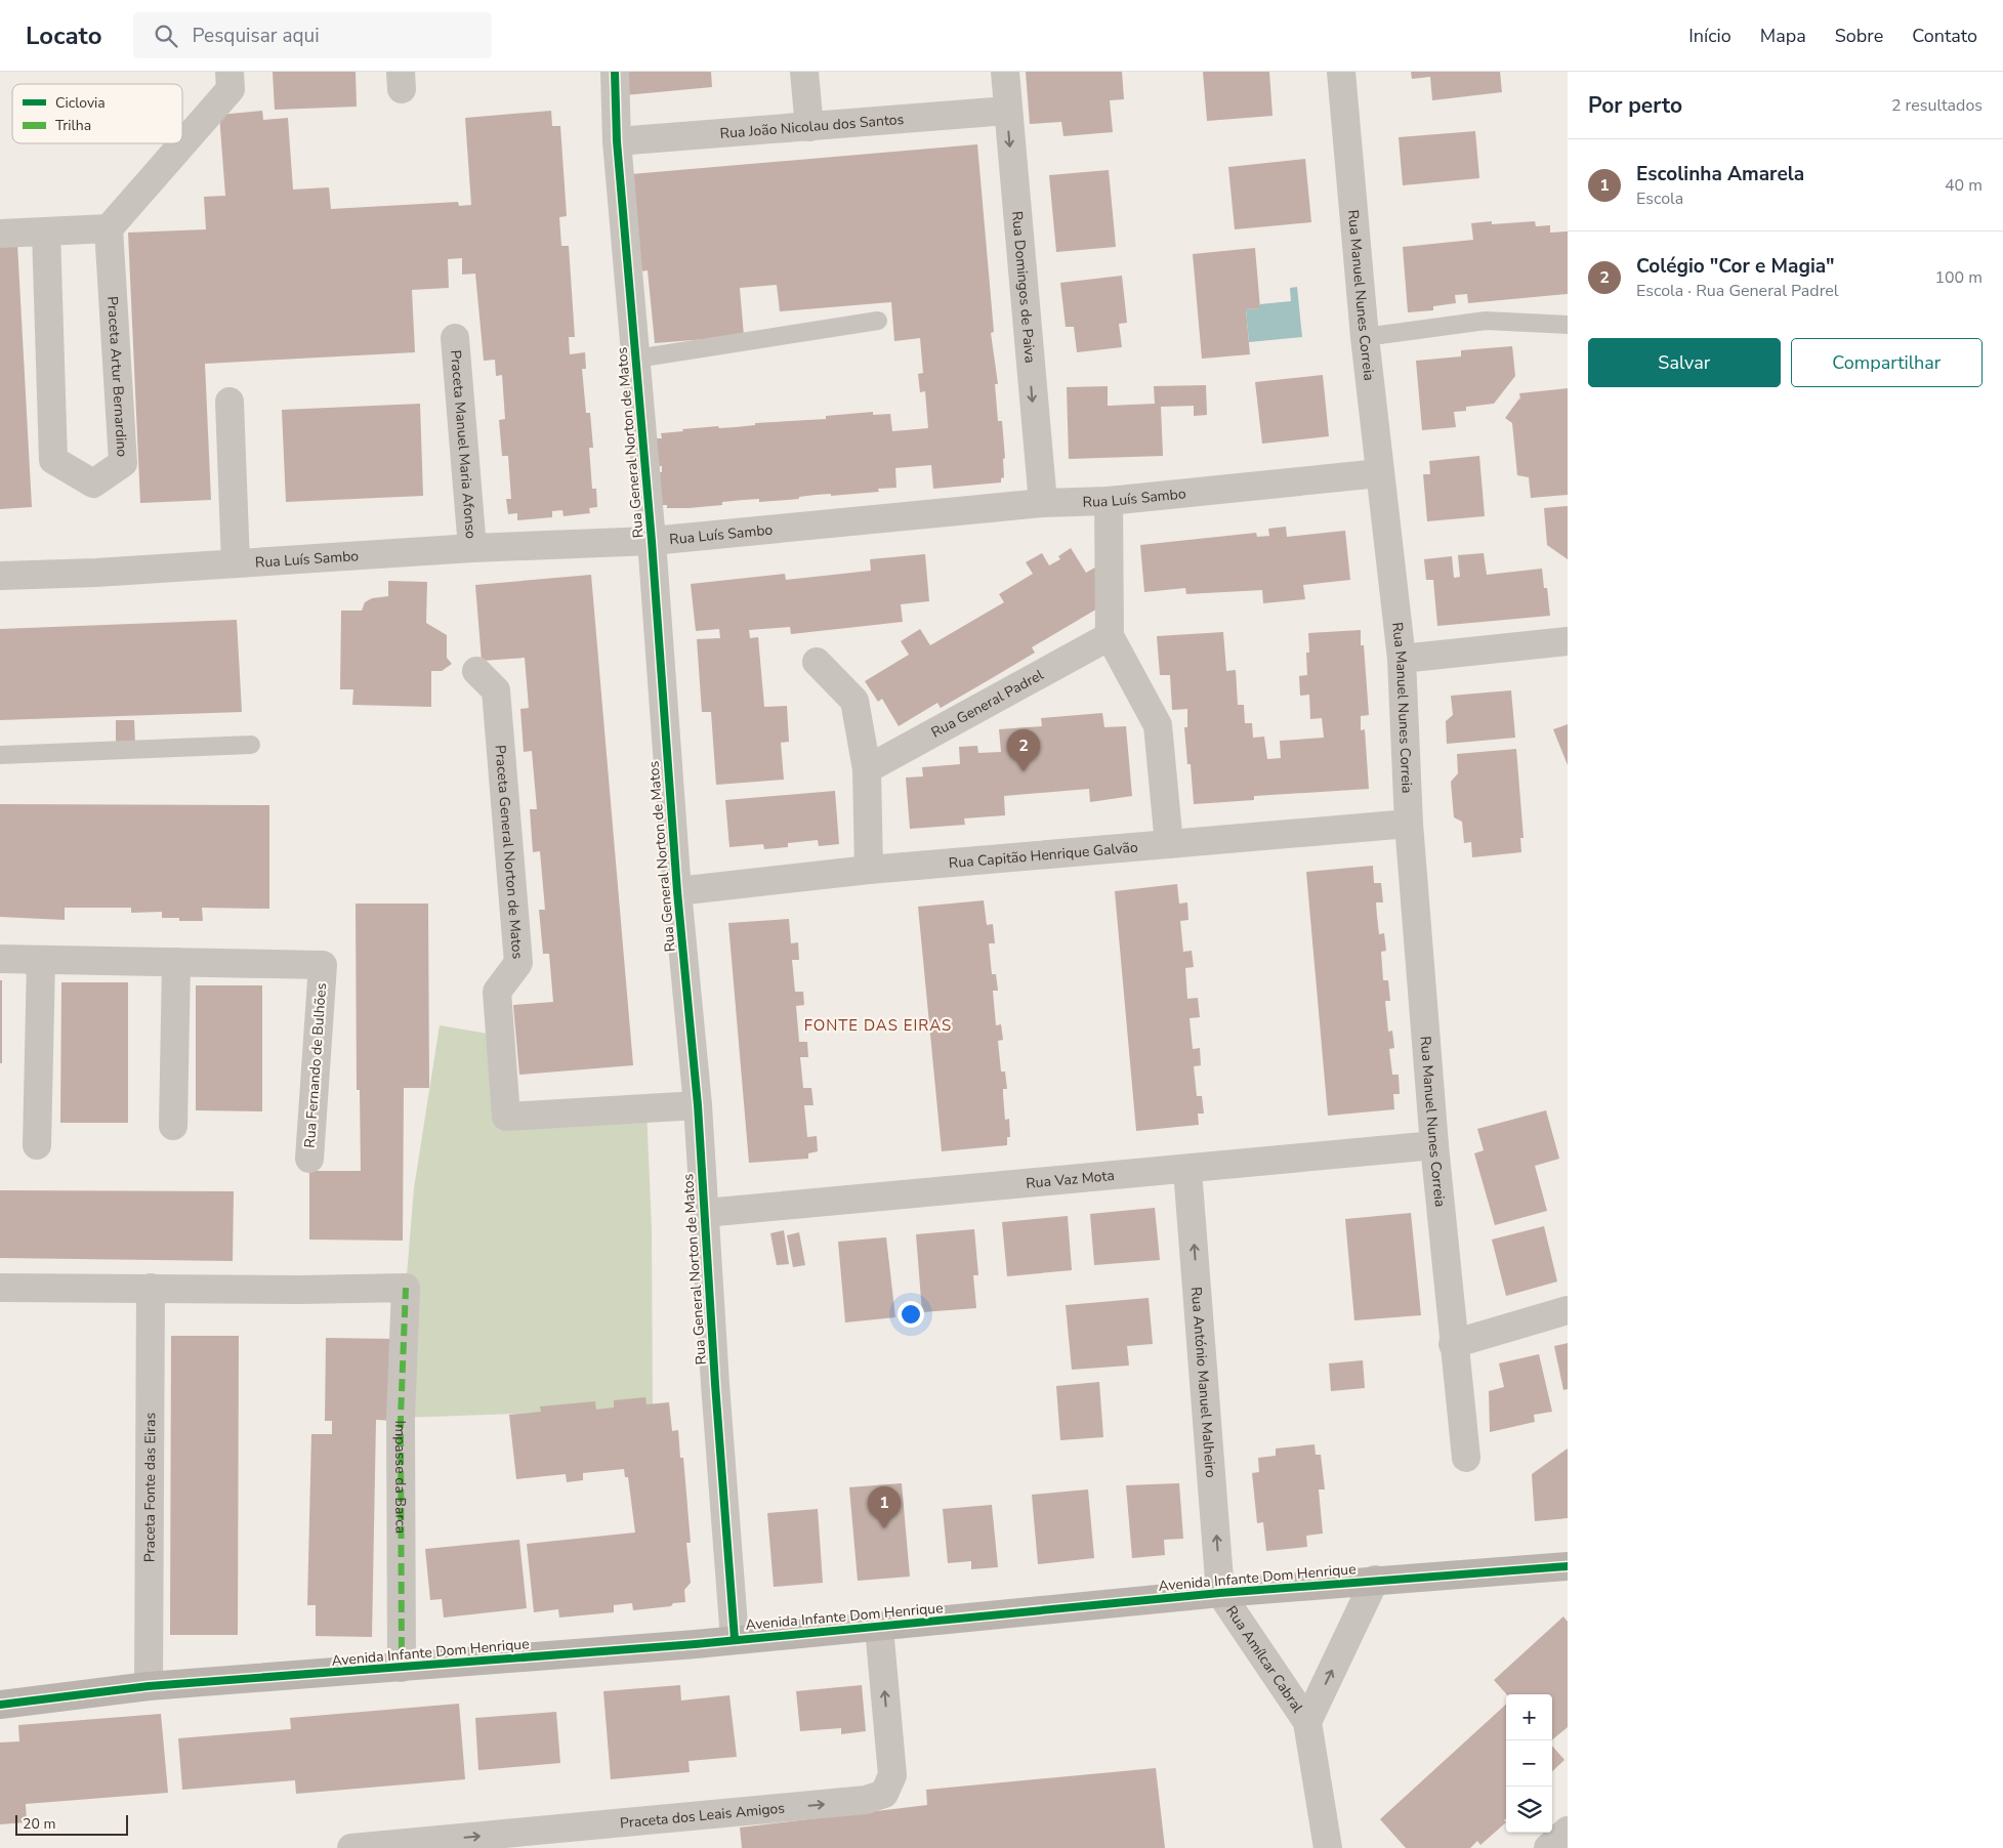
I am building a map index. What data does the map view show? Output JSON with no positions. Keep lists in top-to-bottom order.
{
  "streets": {
    "street": [
      "Rua João Nicolau dos Santos",
      "Rua Domingos de Paiva",
      "Rua Manuel Nunes Correia",
      "Praceta Artur Bernardino",
      "Rua General Norton de Matos",
      "Praceta Manuel Maria Afonso",
      "Rua Luís Sambo",
      "Rua General Padrel",
      "Praceta General Norton de Matos",
      "Rua Capitão Henrique Galvão",
      "Rua Fernando de Bulhões",
      "Rua Vaz Mota",
      "Rua António Manuel Malheiro",
      "Impasse da Barca",
      "Praceta Fonte das Eiras",
      "Avenida Infante Dom Henrique",
      "Rua Amílcar Cabral",
      "Praceta dos Leais Amigos"
    ]
  },
  "crossings": [
    ["Rua João Nicolau dos Santos", "Rua Domingos de Paiva"],
    ["Rua João Nicolau dos Santos", "Rua General Norton de Matos"],
    ["Rua Domingos de Paiva", "Rua Luís Sambo"],
    ["Rua Manuel Nunes Correia", "Rua Luís Sambo"],
    ["Rua Manuel Nunes Correia", "Rua Capitão Henrique Galvão"],
    ["Rua Manuel Nunes Correia", "Rua Vaz Mota"],
    ["Rua General Norton de Matos", "Rua Luís Sambo"],
    ["Rua General Norton de Matos", "Praceta General Norton de Matos"],
    ["Rua General Norton de Matos", "Rua Capitão Henrique Galvão"],
    ["Rua General Norton de Matos", "Rua Vaz Mota"],
    ["Rua General Norton de Matos", "Avenida Infante Dom Henrique"],
    ["Praceta Manuel Maria Afonso", "Rua Luís Sambo"],
    ["Rua Vaz Mota", "Rua António Manuel Malheiro"],
    ["Rua António Manuel Malheiro", "Avenida Infante Dom Henrique"],
    ["Rua António Manuel Malheiro", "Rua Amílcar Cabral"],
    ["Impasse da Barca", "Praceta Fonte das Eiras"],
    ["Impasse da Barca", "Avenida Infante Dom Henrique"],
    ["Praceta Fonte das Eiras", "Avenida Infante Dom Henrique"],
    ["Avenida Infante Dom Henrique", "Rua Amílcar Cabral"],
    ["Avenida Infante Dom Henrique", "Praceta dos Leais Amigos"]
  ],
  "one_way": ["Rua Domingos de Paiva", "Rua António Manuel Malheiro", "Praceta dos Leais Amigos"],
  "districts": ["FONTE DAS EIRAS"],
  "legend": ["Ciclovia", "Trilha"],
  "scale_bar": "20 m",
  "page": {
    "header": "Locato",
    "search": "Pesquisar aqui",
    "nav": [
      "Início",
      "Mapa",
      "Sobre",
      "Contato"
    ],
    "heading": ["Por perto", "2 resultados"],
    "list": [
      {
        "mark": "1",
        "name": "Escolinha Amarela",
        "note": "Escola",
        "value": "40 m"
      },
      {
        "mark": "2",
        "name": "Colégio \"Cor e Magia\"",
        "note": "Escola · Rua General Padrel",
        "value": "100 m"
      }
    ],
    "buttons": ["Salvar", "Compartilhar"],
    "pins": ["2", "1"],
    "map_buttons": ["+", "−"],
    "scale": "20 m"
  }
}
